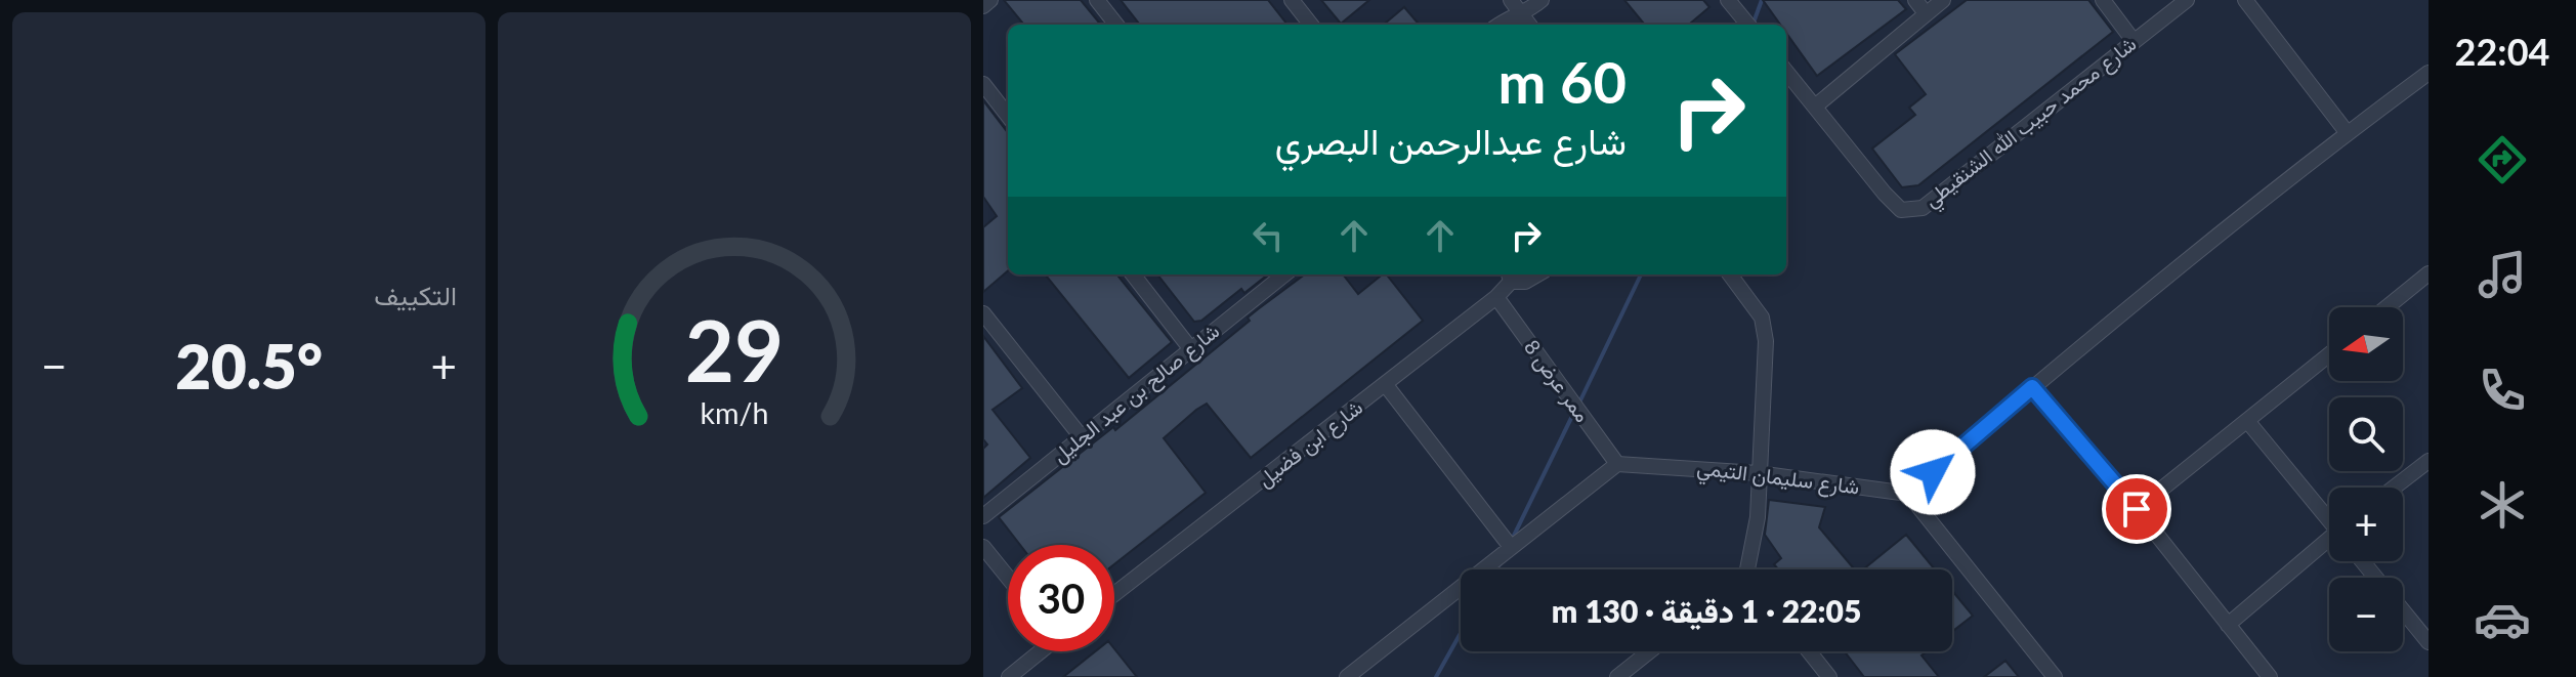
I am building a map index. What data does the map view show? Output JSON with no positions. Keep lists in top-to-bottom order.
{
  "streets": {
    "street": [
      "شارع محمد حبيب الله الشنقيطي",
      "ممر عرض 8",
      "شارع صالح بن عبد الجليل",
      "شارع ابن فضيل",
      "شارع سليمان التيمي"
    ]
  },
  "crossings": [
    ["ممر عرض 8", "شارع ابن فضيل"],
    ["ممر عرض 8", "شارع سليمان التيمي"]
  ],
  "north": "left",
  "page": {
    "tabs": "22:04",
    "tile": "التكييف",
    "turn": ["60 m", "شارع عبدالرحمن البصري"],
    "map_buttons": ["+", "−"],
    "heat": ["−", "20.5°", "+"],
    "limit": "30",
    "trip": "22:05 · 1 دقيقة · 130 m",
    "gauge": ["29", "km/h"]
  }
}
